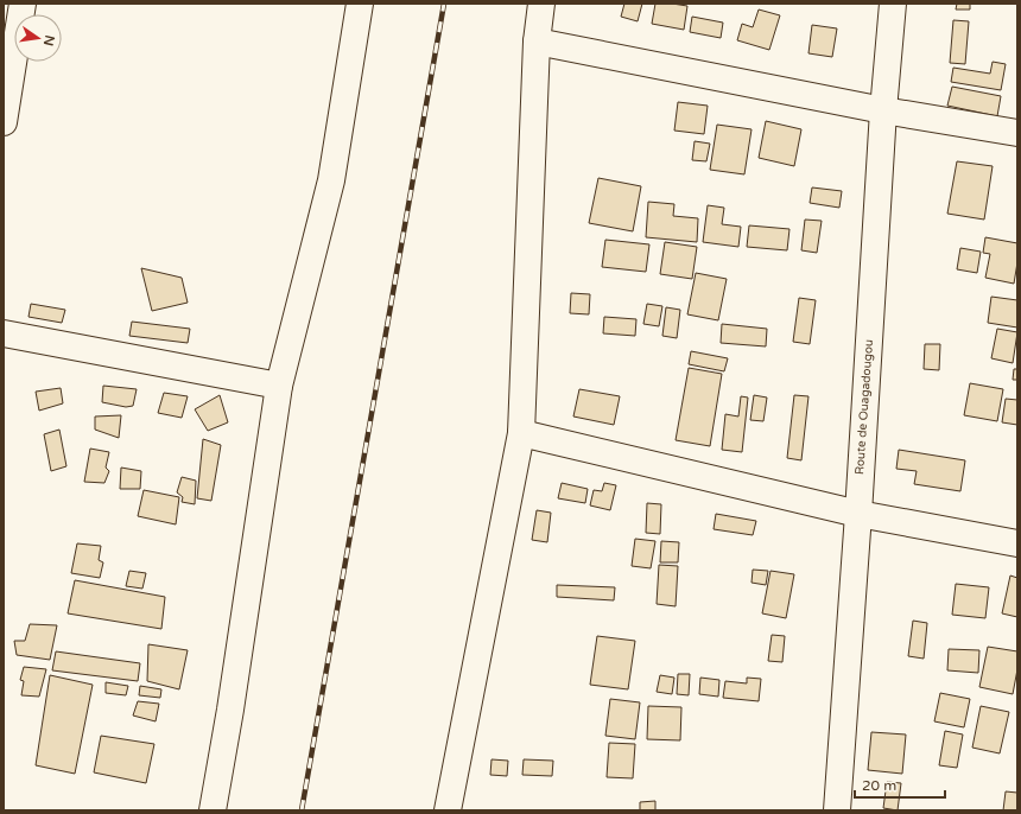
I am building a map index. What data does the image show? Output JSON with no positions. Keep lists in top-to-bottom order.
{
  "streets": {
    "street": ["Route de Ouagadougou"]
  },
  "scale_bar": "20 m",
  "north": "right"
}
